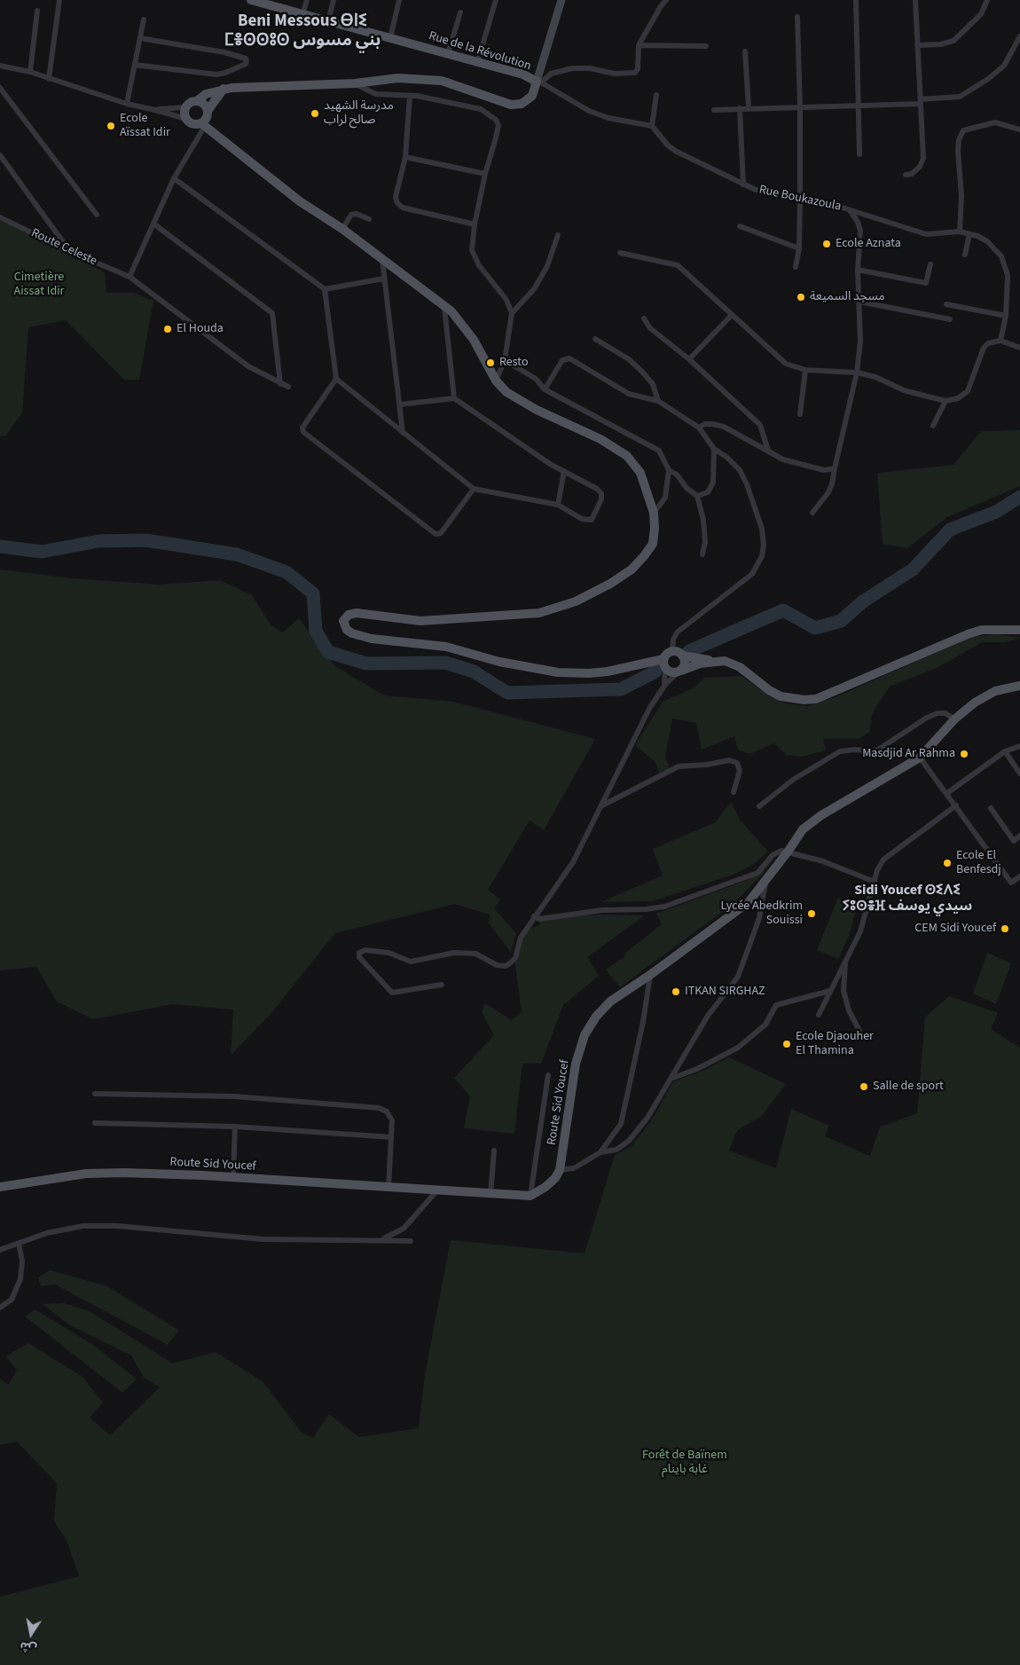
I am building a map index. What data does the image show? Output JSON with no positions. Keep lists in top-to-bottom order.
{
  "streets": {
    "main road": ["Rue de la Révolution", "Route Sid Youcef"],
    "street": ["Rue Boukazoula", "Route Celeste"]
  },
  "districts": ["Beni Messous ⴱⵏⵉ ⵎⴻⵙⵙⵓⵙ بني مسوس", "Sidi Youcef ⵙⵉⴷⵉ ⵢⵓⵙⴻⴼ سيدي يوسف"],
  "parks": ["Cimetière Aissat Idir", "Forêt de Baïnem غابة باينام"],
  "places": [
    "مدرسة الشهيد صالح لراب",
    "Ecole Aïssat Idir",
    "Ecole Aznata",
    "مسجد السميعة",
    "El Houda",
    "Resto",
    "Masdjid Ar Rahma",
    "Ecole El Benfesdj",
    "Lycée Abedkrim Souissi",
    "CEM Sidi Youcef",
    "ITKAN SIRGHAZ",
    "Ecole Djaouher El Thamina",
    "Salle de sport"
  ],
  "north": "bottom"
}
